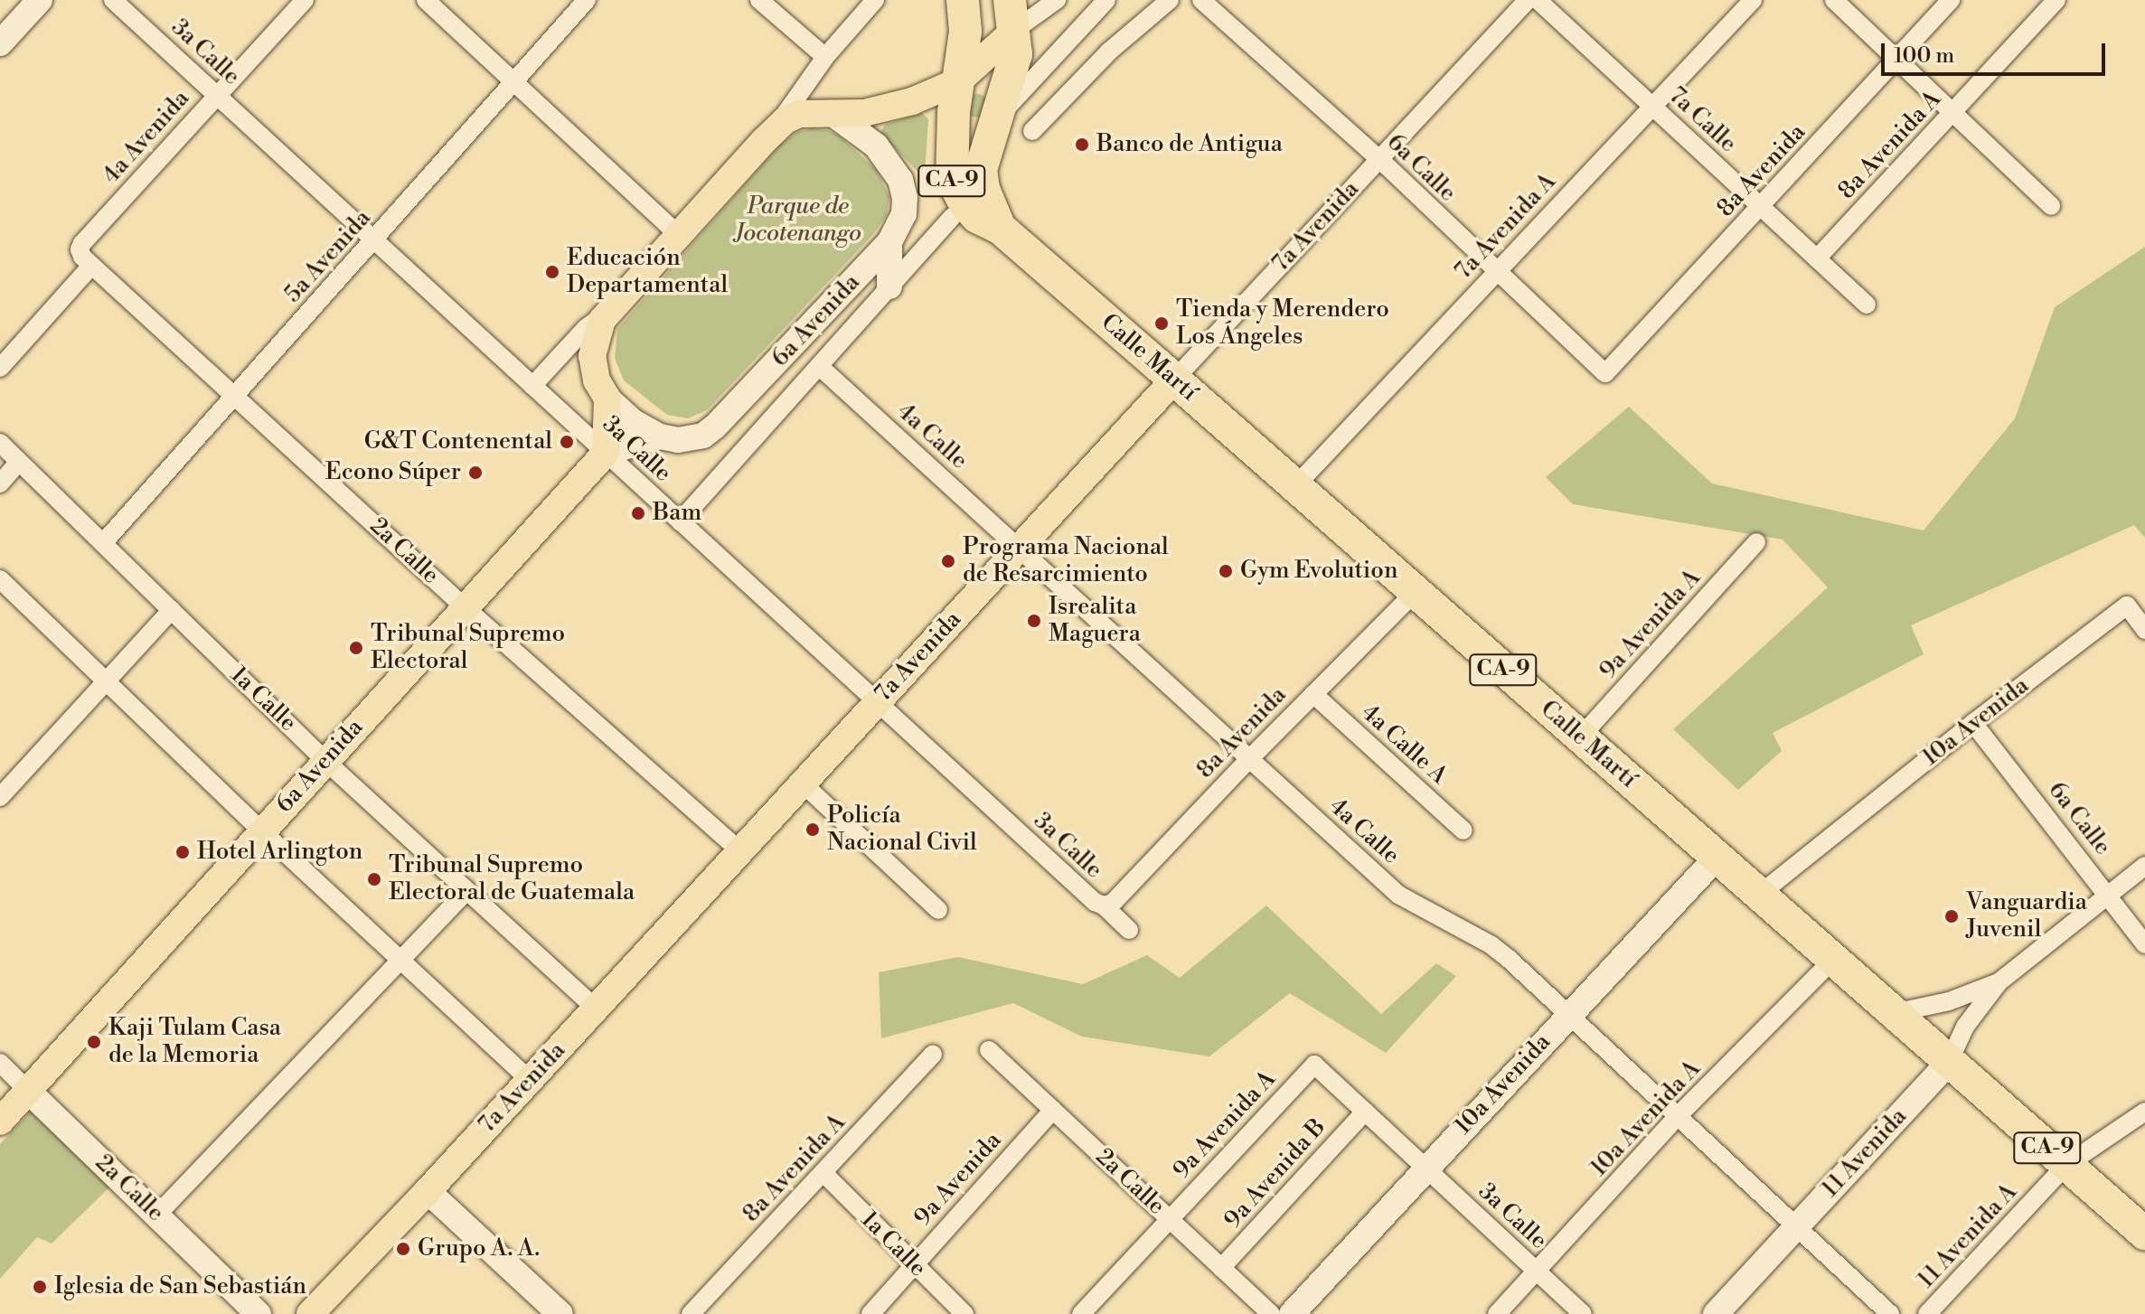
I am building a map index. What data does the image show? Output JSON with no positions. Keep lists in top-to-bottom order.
{
  "streets": {
    "highway": ["CA-9", "Calle Martí"],
    "main road": [
      "7a Avenida",
      "6a Avenida",
      "2a Calle",
      "10a Avenida",
      "11 Avenida"
    ],
    "street": [
      "3a Calle",
      "7a Calle",
      "4a Avenida",
      "8a Avenida A",
      "6a Calle",
      "8a Avenida",
      "7a Avenida A",
      "5a Avenida",
      "4a Calle",
      "9a Avenida A",
      "1a Calle",
      "4a Calle A",
      "10a Avenida A",
      "9a Avenida B",
      "9a Avenida",
      "11 Avenida A"
    ]
  },
  "crossings": [
    ["3a Calle", "4a Avenida"],
    ["3a Calle", "8a Avenida"],
    ["3a Calle", "7a Avenida"],
    ["3a Calle", "5a Avenida"],
    ["3a Calle", "6a Avenida"],
    ["3a Calle", "9a Avenida A"],
    ["3a Calle", "10a Avenida"],
    ["3a Calle", "10a Avenida A"],
    ["3a Calle", "9a Avenida B"],
    ["7a Calle", "8a Avenida A"],
    ["7a Calle", "8a Avenida"],
    ["7a Calle", "7a Avenida A"],
    ["4a Avenida", "2a Calle"],
    ["8a Avenida A", "1a Calle"],
    ["6a Calle", "8a Avenida"],
    ["6a Calle", "7a Avenida"],
    ["6a Calle", "7a Avenida A"],
    ["6a Calle", "10a Avenida"],
    ["6a Calle", "11 Avenida"],
    ["8a Avenida", "Calle Martí"],
    ["8a Avenida", "4a Calle"],
    ["8a Avenida", "4a Calle A"],
    ["7a Avenida", "Calle Martí"],
    ["7a Avenida", "4a Calle"],
    ["7a Avenida", "2a Calle"],
    ["7a Avenida", "1a Calle"],
    ["7a Avenida A", "Calle Martí"],
    ["5a Avenida", "2a Calle"],
    ["5a Avenida", "1a Calle"],
    ["6a Avenida", "Calle Martí"],
    ["6a Avenida", "2a Calle"],
    ["6a Avenida", "1a Calle"],
    ["Calle Martí", "9a Avenida A"],
    ["Calle Martí", "10a Avenida"],
    ["Calle Martí", "10a Avenida A"],
    ["Calle Martí", "11 Avenida"],
    ["Calle Martí", "11 Avenida A"],
    ["4a Calle", "10a Avenida"],
    ["4a Calle", "10a Avenida A"],
    ["4a Calle", "11 Avenida"],
    ["2a Calle", "9a Avenida A"],
    ["2a Calle", "9a Avenida B"],
    ["2a Calle", "9a Avenida"],
    ["1a Calle", "9a Avenida"]
  ],
  "parks": ["Parque de Jocotenango"],
  "places": [
    "Banco de Antigua",
    "Educación Departamental",
    "Tienda y Merendero Los Ángeles",
    "G&T Contenental",
    "Econo Súper",
    "Bam",
    "Programa Nacional de Resarcimiento",
    "Gym Evolution",
    "Isrealita Maguera",
    "Tribunal Supremo Electoral",
    "Policía Nacional Civil",
    "Hotel Arlington",
    "Tribunal Supremo Electoral de Guatemala",
    "Vanguardia Juvenil",
    "Kaji Tulam Casa de la Memoria",
    "Grupo A. A.",
    "Iglesia de San Sebastián"
  ],
  "scale_bar": "100 m"
}
